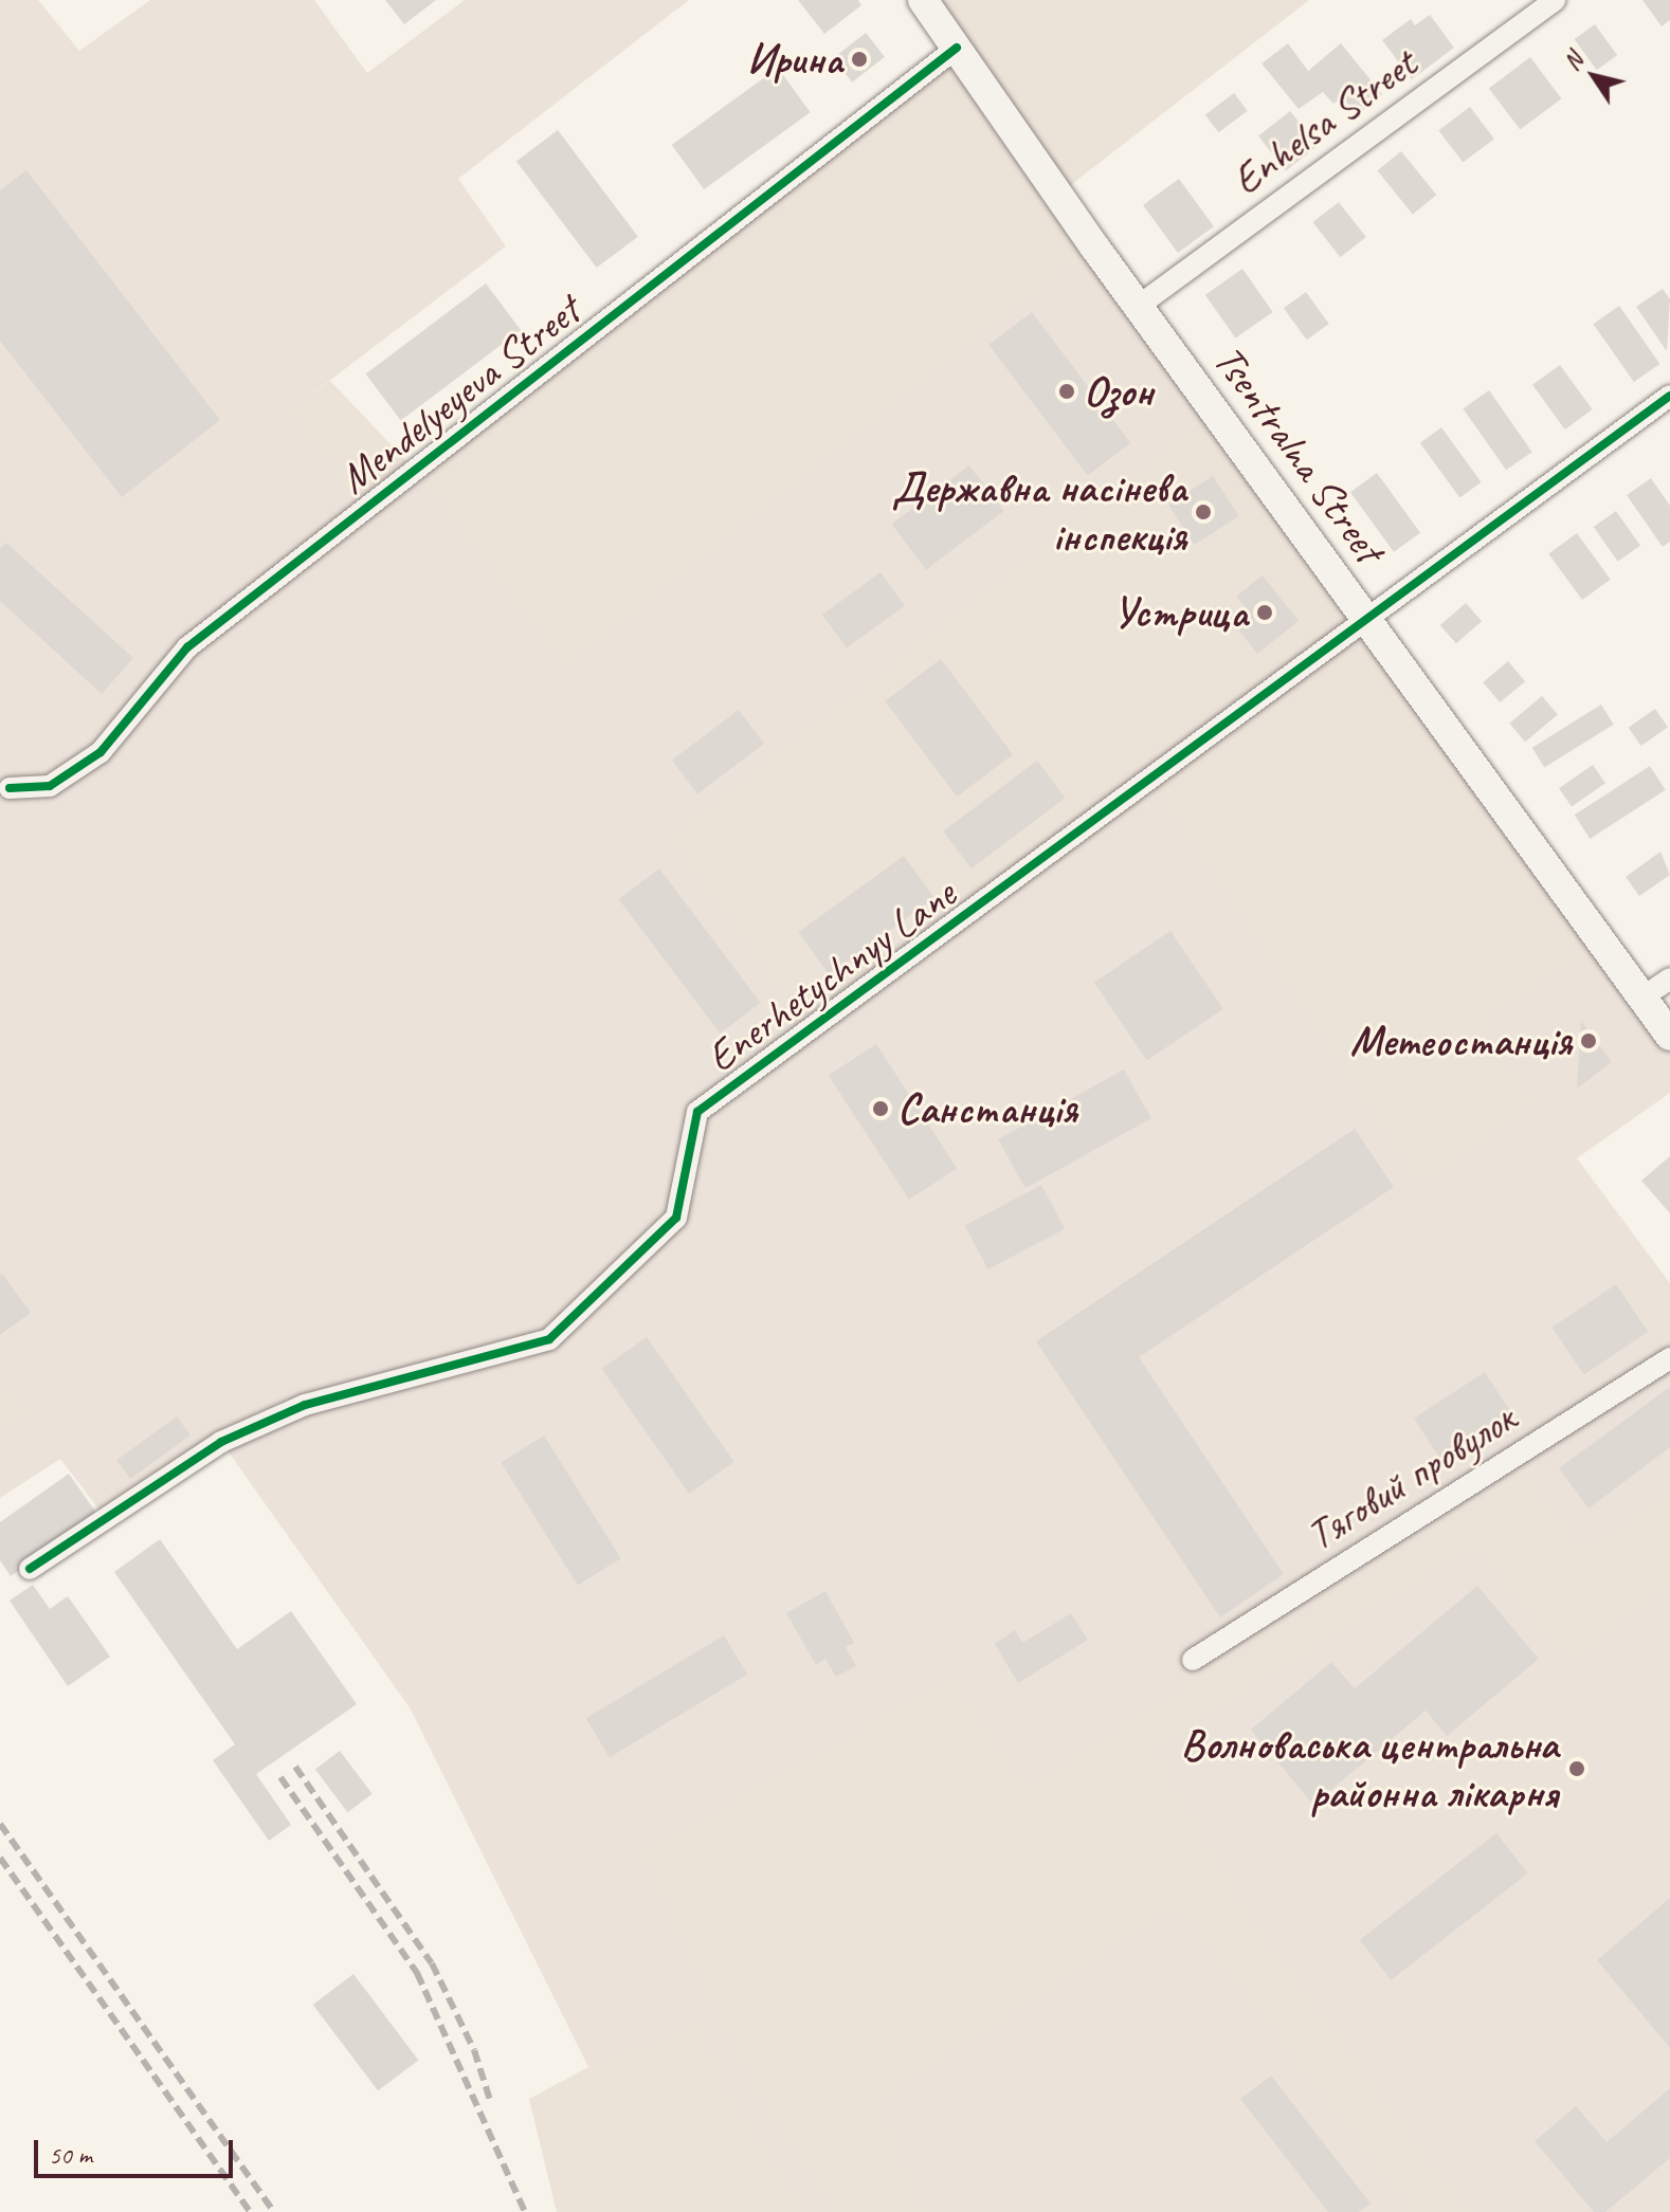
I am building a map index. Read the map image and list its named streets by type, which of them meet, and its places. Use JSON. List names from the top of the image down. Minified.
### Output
{"streets":{"main road":["Tsentralna Street"],"street":["Enhelsa Street","Mendelyeyeva Street","Enerhetychnyy Lane","Тяговий провулок"]},"crossings":[["Enhelsa Street","Tsentralna Street"],["Mendelyeyeva Street","Tsentralna Street"],["Tsentralna Street","Enerhetychnyy Lane"]],"places":["Ирина","Озон","Державна насiнева iнспекцiя","Устрица","Метеостанція","Санстанція","Волноваська центральна районна лікарня"],"scale_bar":"50 m","north":"top left"}
